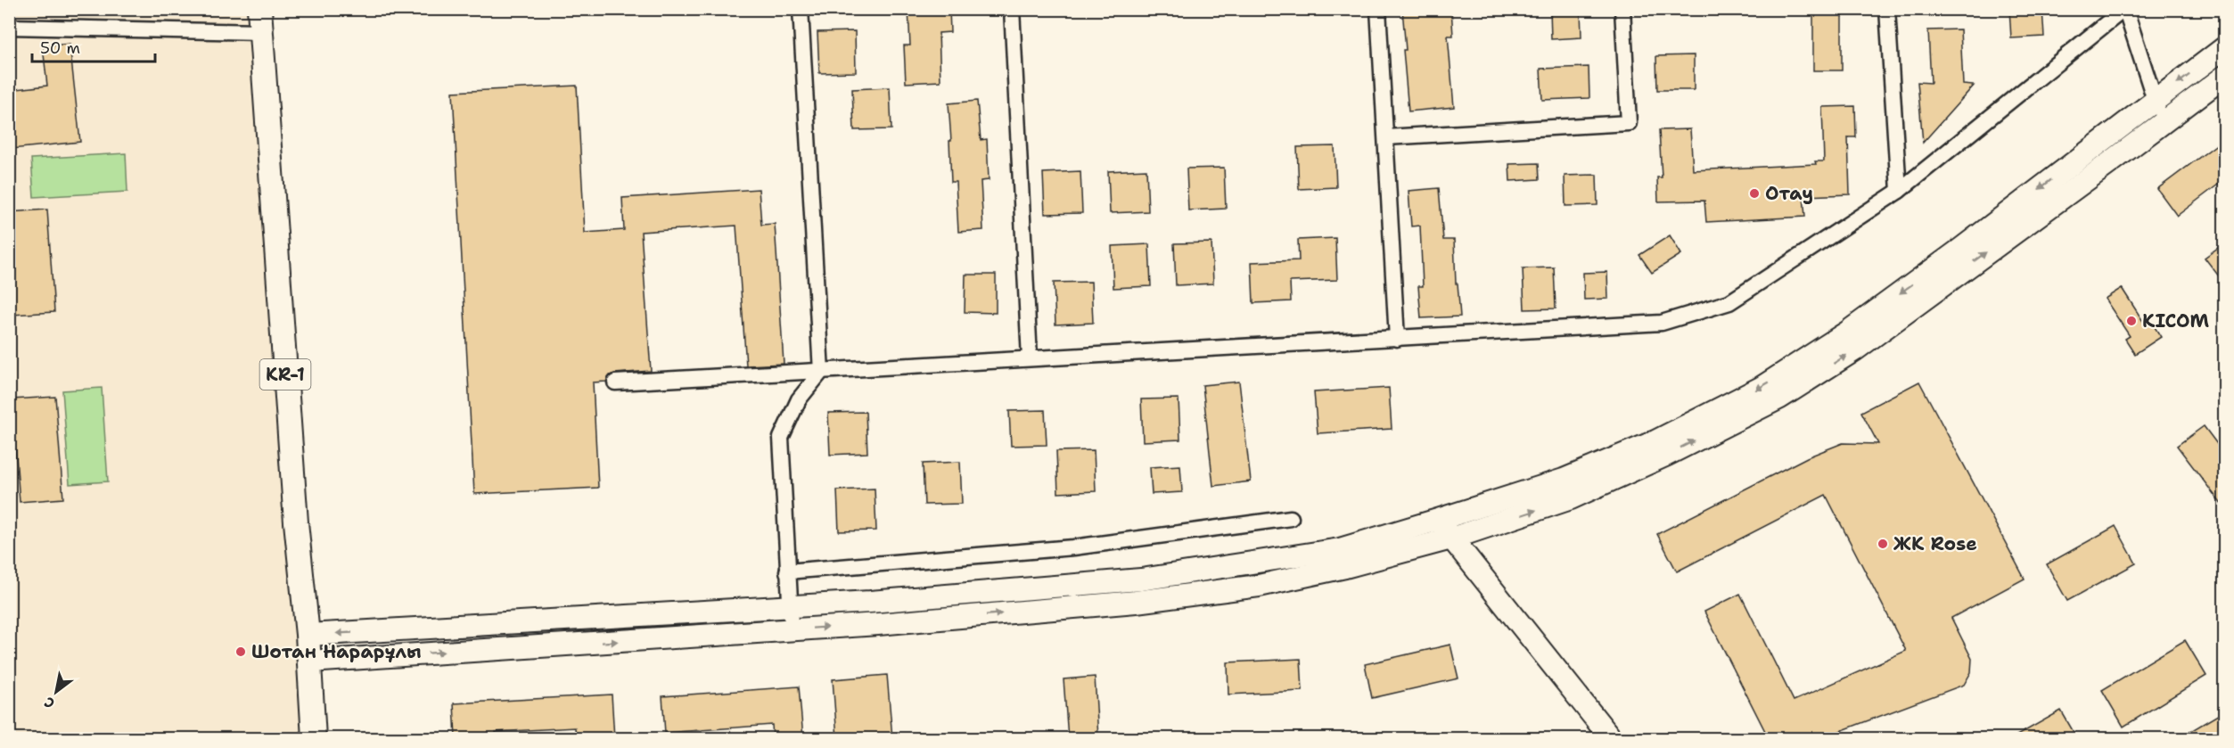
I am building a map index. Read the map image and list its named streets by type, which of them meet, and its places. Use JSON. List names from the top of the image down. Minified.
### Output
{"streets":{"main road":["KR-1"]},"places":["Отау","KICOM","ЖК Rose","Шотан Нарарұлы"],"scale_bar":"50 m","north":"bottom left"}
